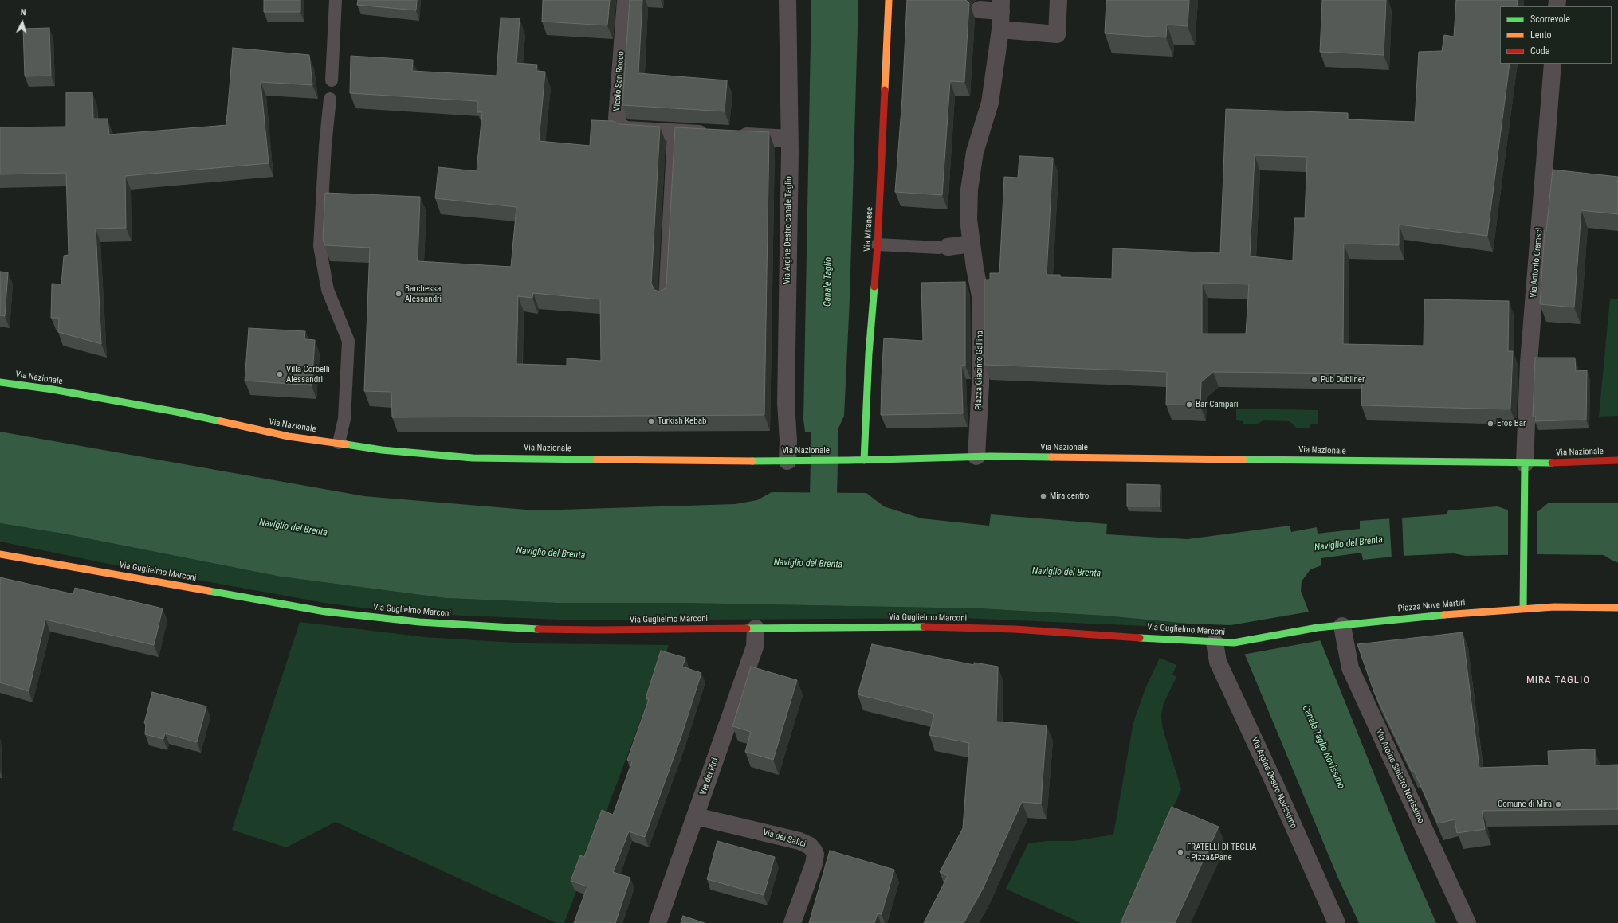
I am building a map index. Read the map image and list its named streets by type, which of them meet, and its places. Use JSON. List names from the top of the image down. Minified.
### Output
{"streets":{"main road":["Via Miranese","Via Nazionale","Via Guglielmo Marconi","Piazza Nove Martiri"],"street":["Vicolo San Rocco","Via Argine Destro canale Taglio","Via Antonio Gramsci","Piazza Giacinto Gallina","Via dei Pini","Via Argine Sinistro Novissimo","Via Argine Destro Novissimo","Via dei Salici"]},"crossings":[["Vicolo San Rocco","Via Argine Destro canale Taglio"],["Via Miranese","Via Nazionale"],["Via Argine Destro canale Taglio","Via Nazionale"],["Via Antonio Gramsci","Via Nazionale"],["Piazza Giacinto Gallina","Via Nazionale"],["Via Guglielmo Marconi","Piazza Nove Martiri"],["Via Guglielmo Marconi","Via dei Pini"],["Via Guglielmo Marconi","Via Argine Sinistro Novissimo"],["Via Guglielmo Marconi","Via Argine Destro Novissimo"],["Piazza Nove Martiri","Via Argine Sinistro Novissimo"],["Via dei Pini","Via dei Salici"]],"districts":["MIRA TAGLIO"],"water":["Canale Taglio","Naviglio del Brenta","Canale Taglio Novissimo"],"places":["Barchessa Alessandri","Villa Corbelli Alessandri","Pub Dubliner","Bar Campari","Turkish Kebab","Eros Bar","Mira centro","Comune di Mira","FRATELLI DI TEGLIA - Pizza&Pane"],"legend":["Scorrevole","Lento","Coda"],"north":"top"}
